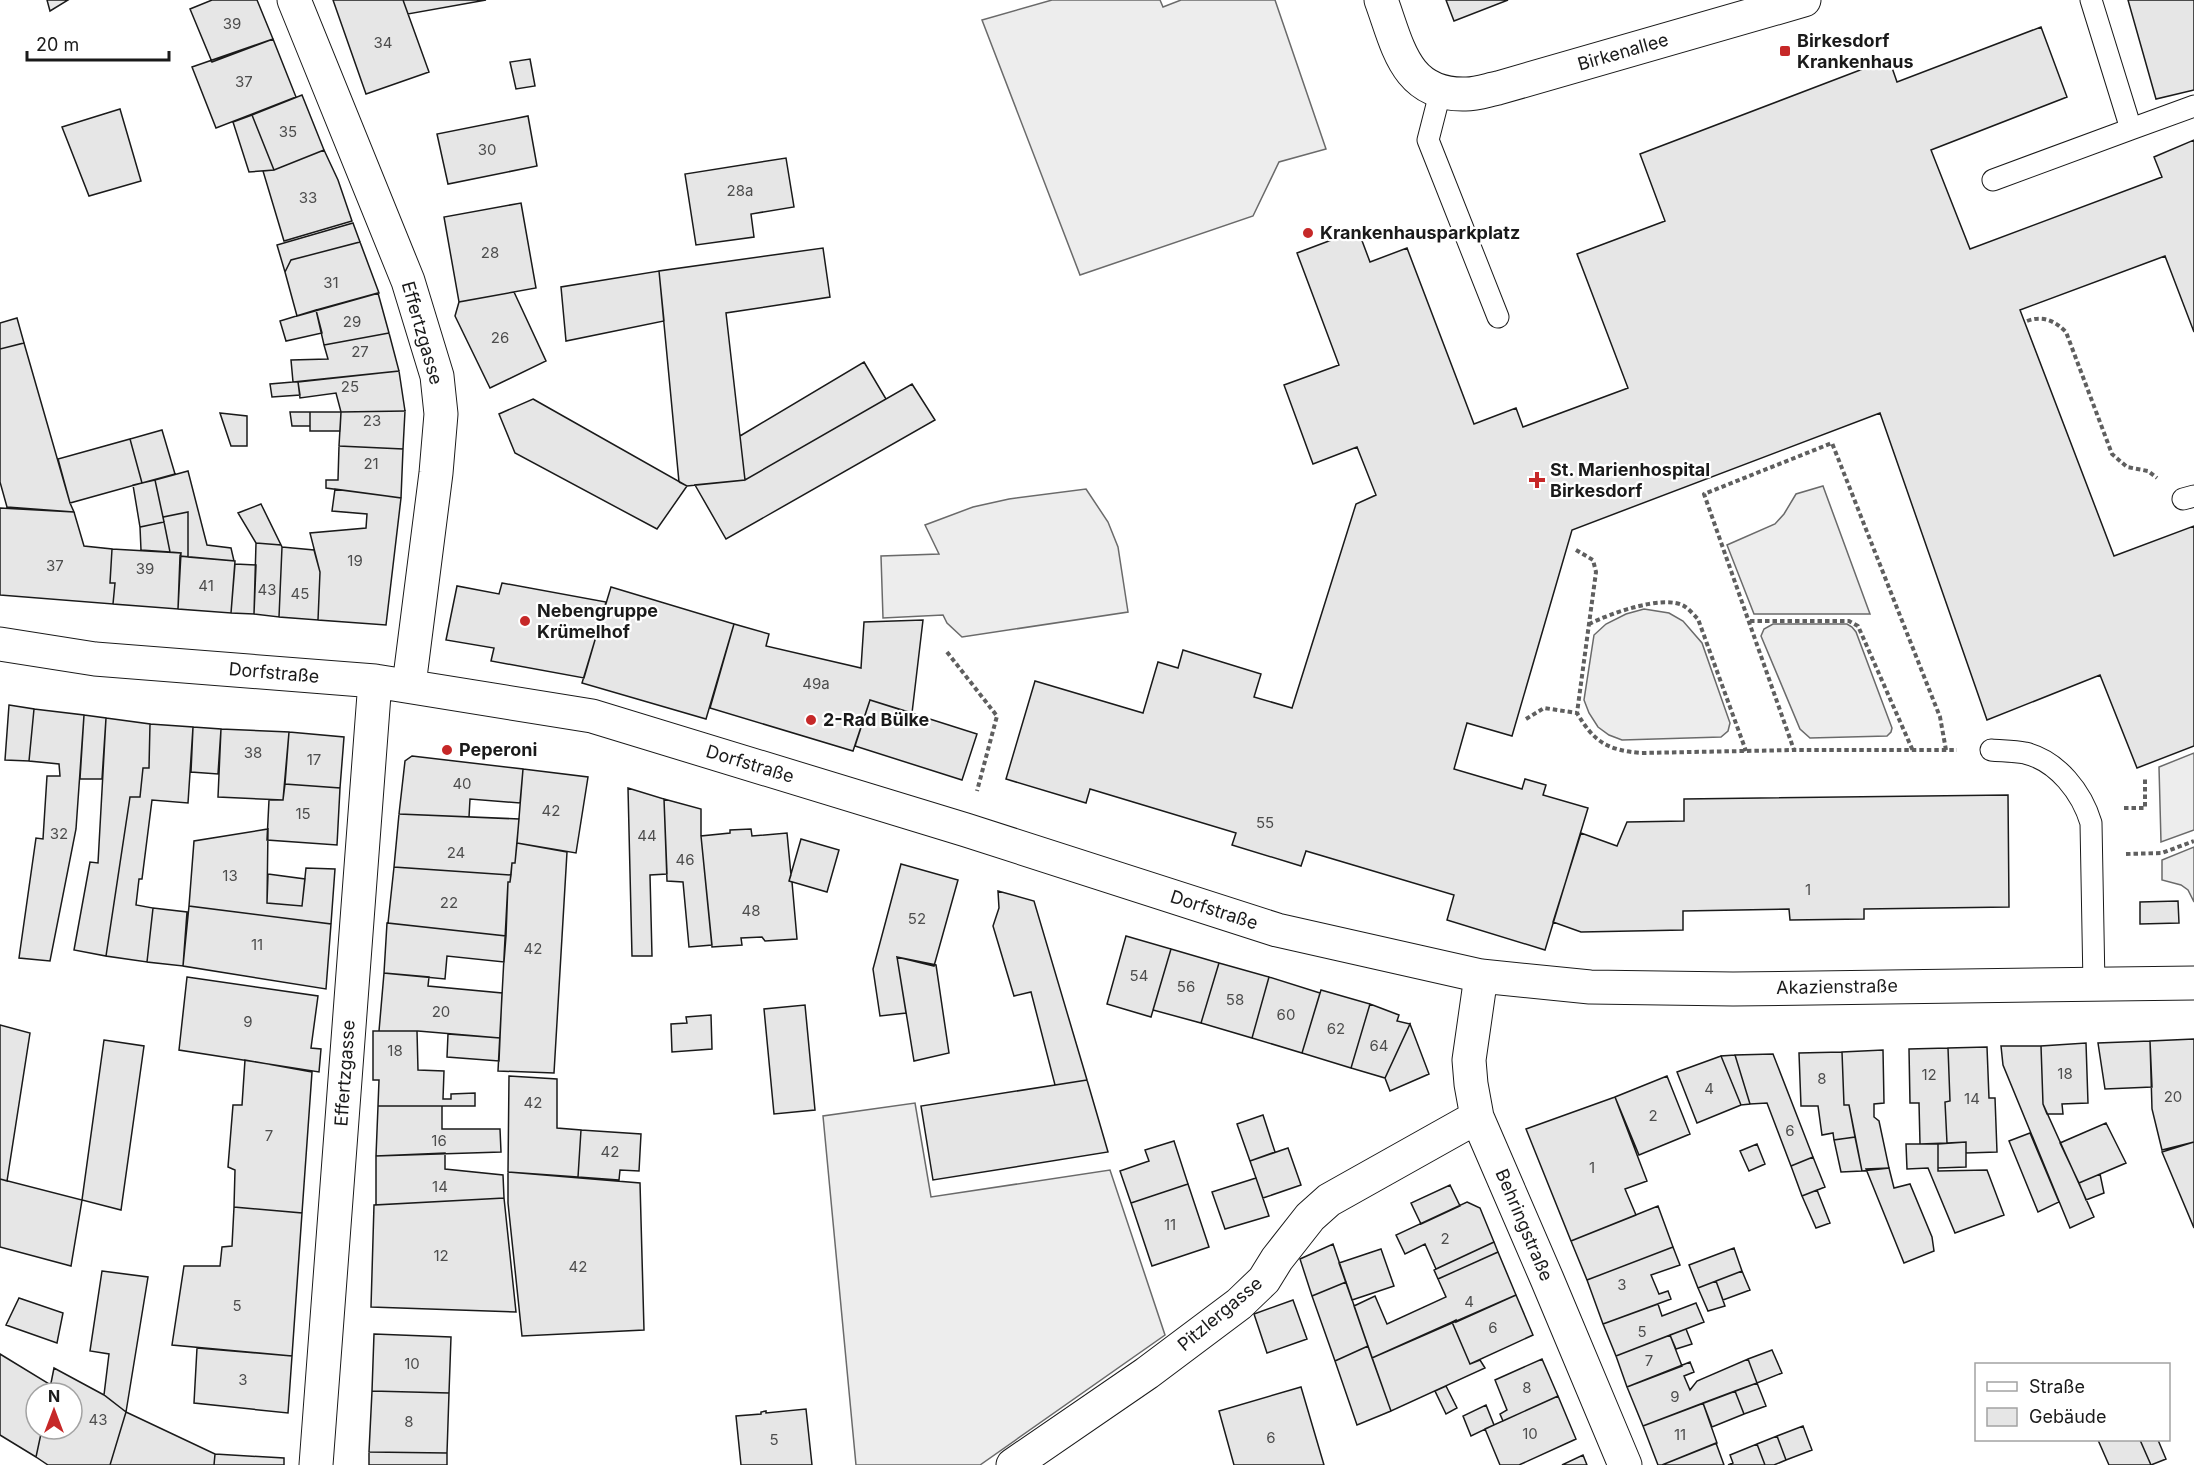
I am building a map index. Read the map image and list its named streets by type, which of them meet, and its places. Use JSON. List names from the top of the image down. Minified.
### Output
{"streets":{"street":["Birkenallee","Effertzgasse","Dorfstraße","Akazienstraße","Behringstraße","Pitzlergasse"]},"crossings":[["Effertzgasse","Dorfstraße"],["Dorfstraße","Akazienstraße"],["Dorfstraße","Behringstraße"],["Akazienstraße","Behringstraße"],["Behringstraße","Pitzlergasse"]],"places":{"transit":["Birkesdorf Krankenhaus"],"other":["Krankenhausparkplatz","Nebengruppe Krümelhof","2-Rad Bülke","Peperoni"],"health":["St. Marienhospital Birkesdorf"]},"house_numbers":["39","34","37","35","30","28a","33","28","31","29","26","27","25","23","21","19","37","39","41","43","45","49a","38","17","40","42","15","55","32","44","24","46","13","1","22","48","52","11","42","54","56","58","20","60","9","62","64","18","18","12","8","4","20","14","42","2","6","7","16","42","1","14","11","2","12","42","3","4","5","6","5","7","10","3","8","9","43","8","10","11","6","5"],"legend":["Straße","Gebäude"],"scale_bar":"20 m","north":"top"}
